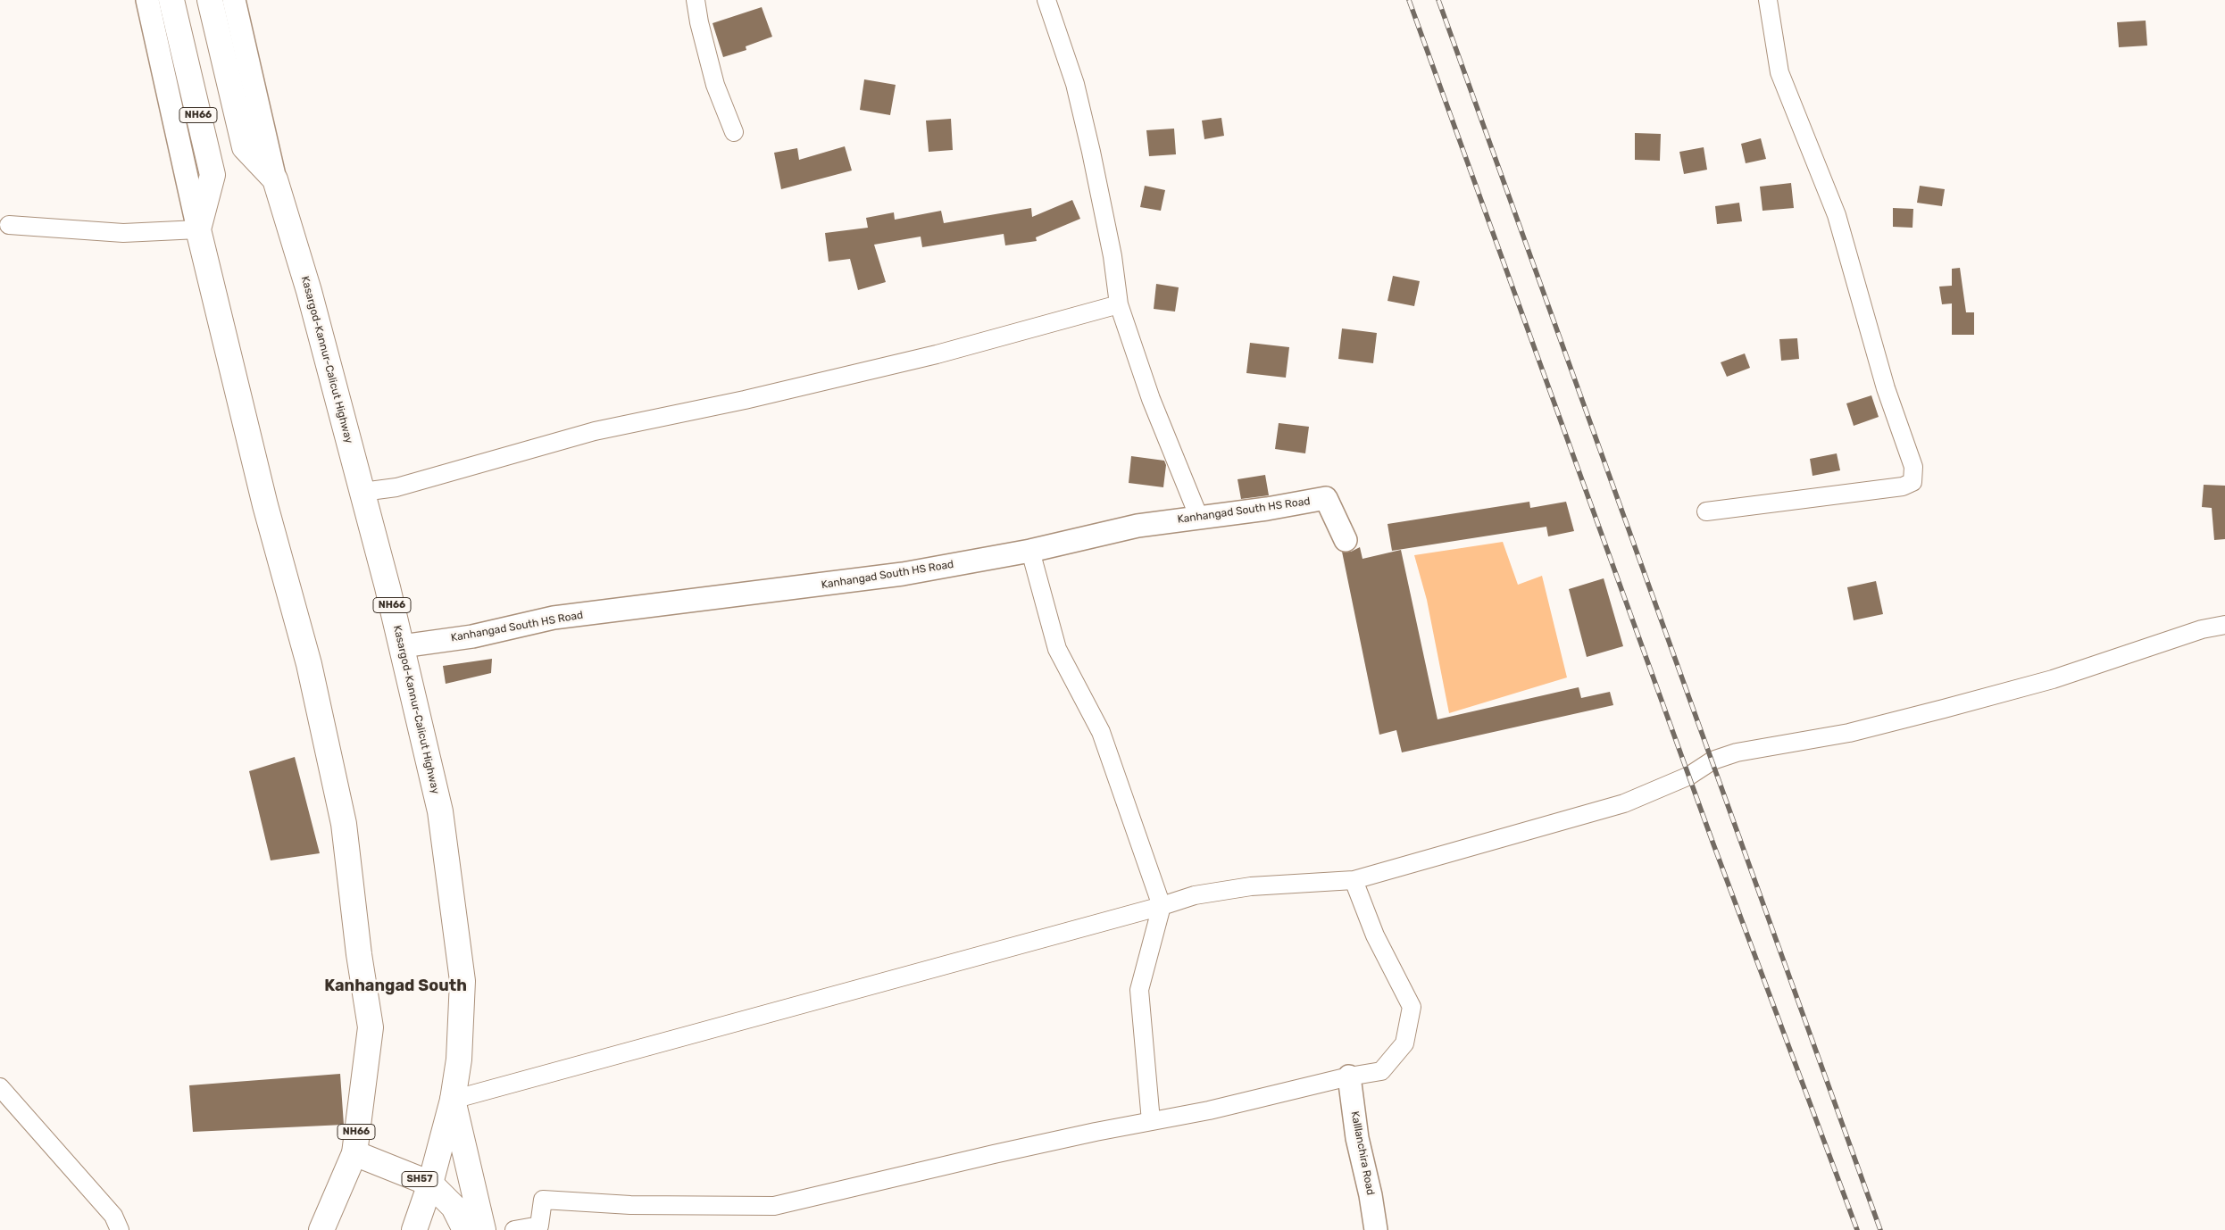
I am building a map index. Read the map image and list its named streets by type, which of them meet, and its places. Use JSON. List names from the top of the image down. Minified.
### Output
{"streets":{"main road":["NH66","Kasargod-Kannur-Calicut Highway","SH57"],"street":["Kanhangad South HS Road","Kalllanchira Road"]},"crossings":[["NH66","SH57"],["Kasargod-Kannur-Calicut Highway","Kanhangad South HS Road"],["Kasargod-Kannur-Calicut Highway","SH57"]],"districts":["Kanhangad South"]}
